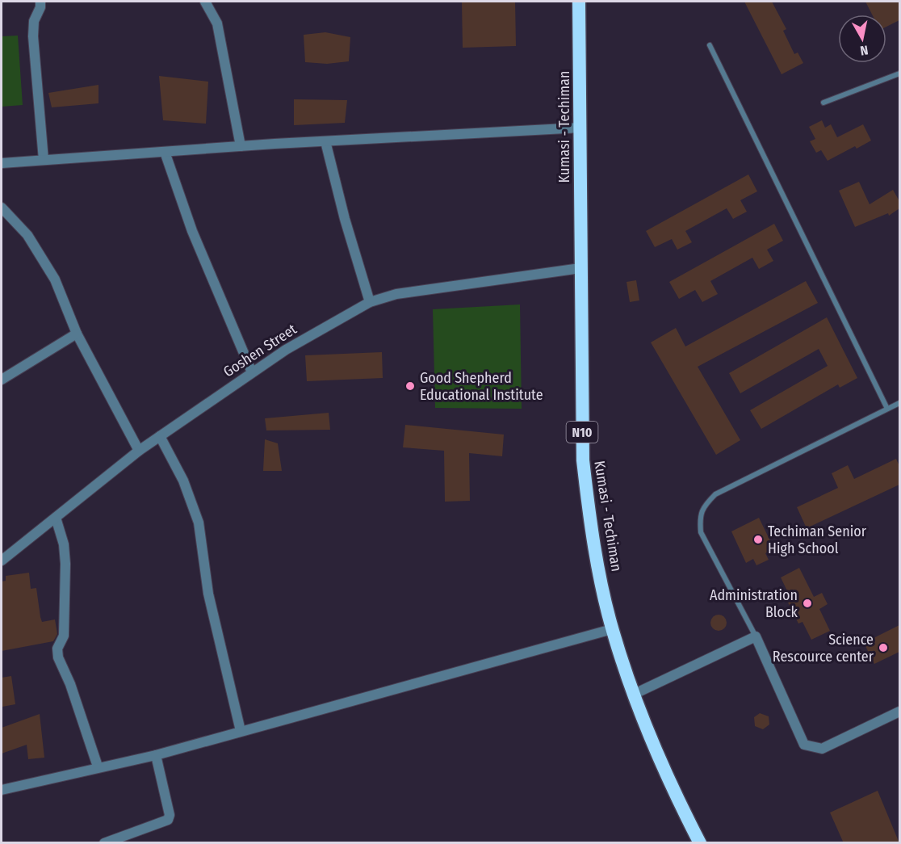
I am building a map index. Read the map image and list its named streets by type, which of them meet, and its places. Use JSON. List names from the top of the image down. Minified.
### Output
{"streets":{"highway":["Kumasi - Techiman","N10"],"street":["Goshen Street"]},"crossings":[["Kumasi - Techiman","Goshen Street"]],"places":["Good Shepherd Educational Institute","Techiman Senior High School","Administration Block","Science Rescource center"],"north":"bottom"}
